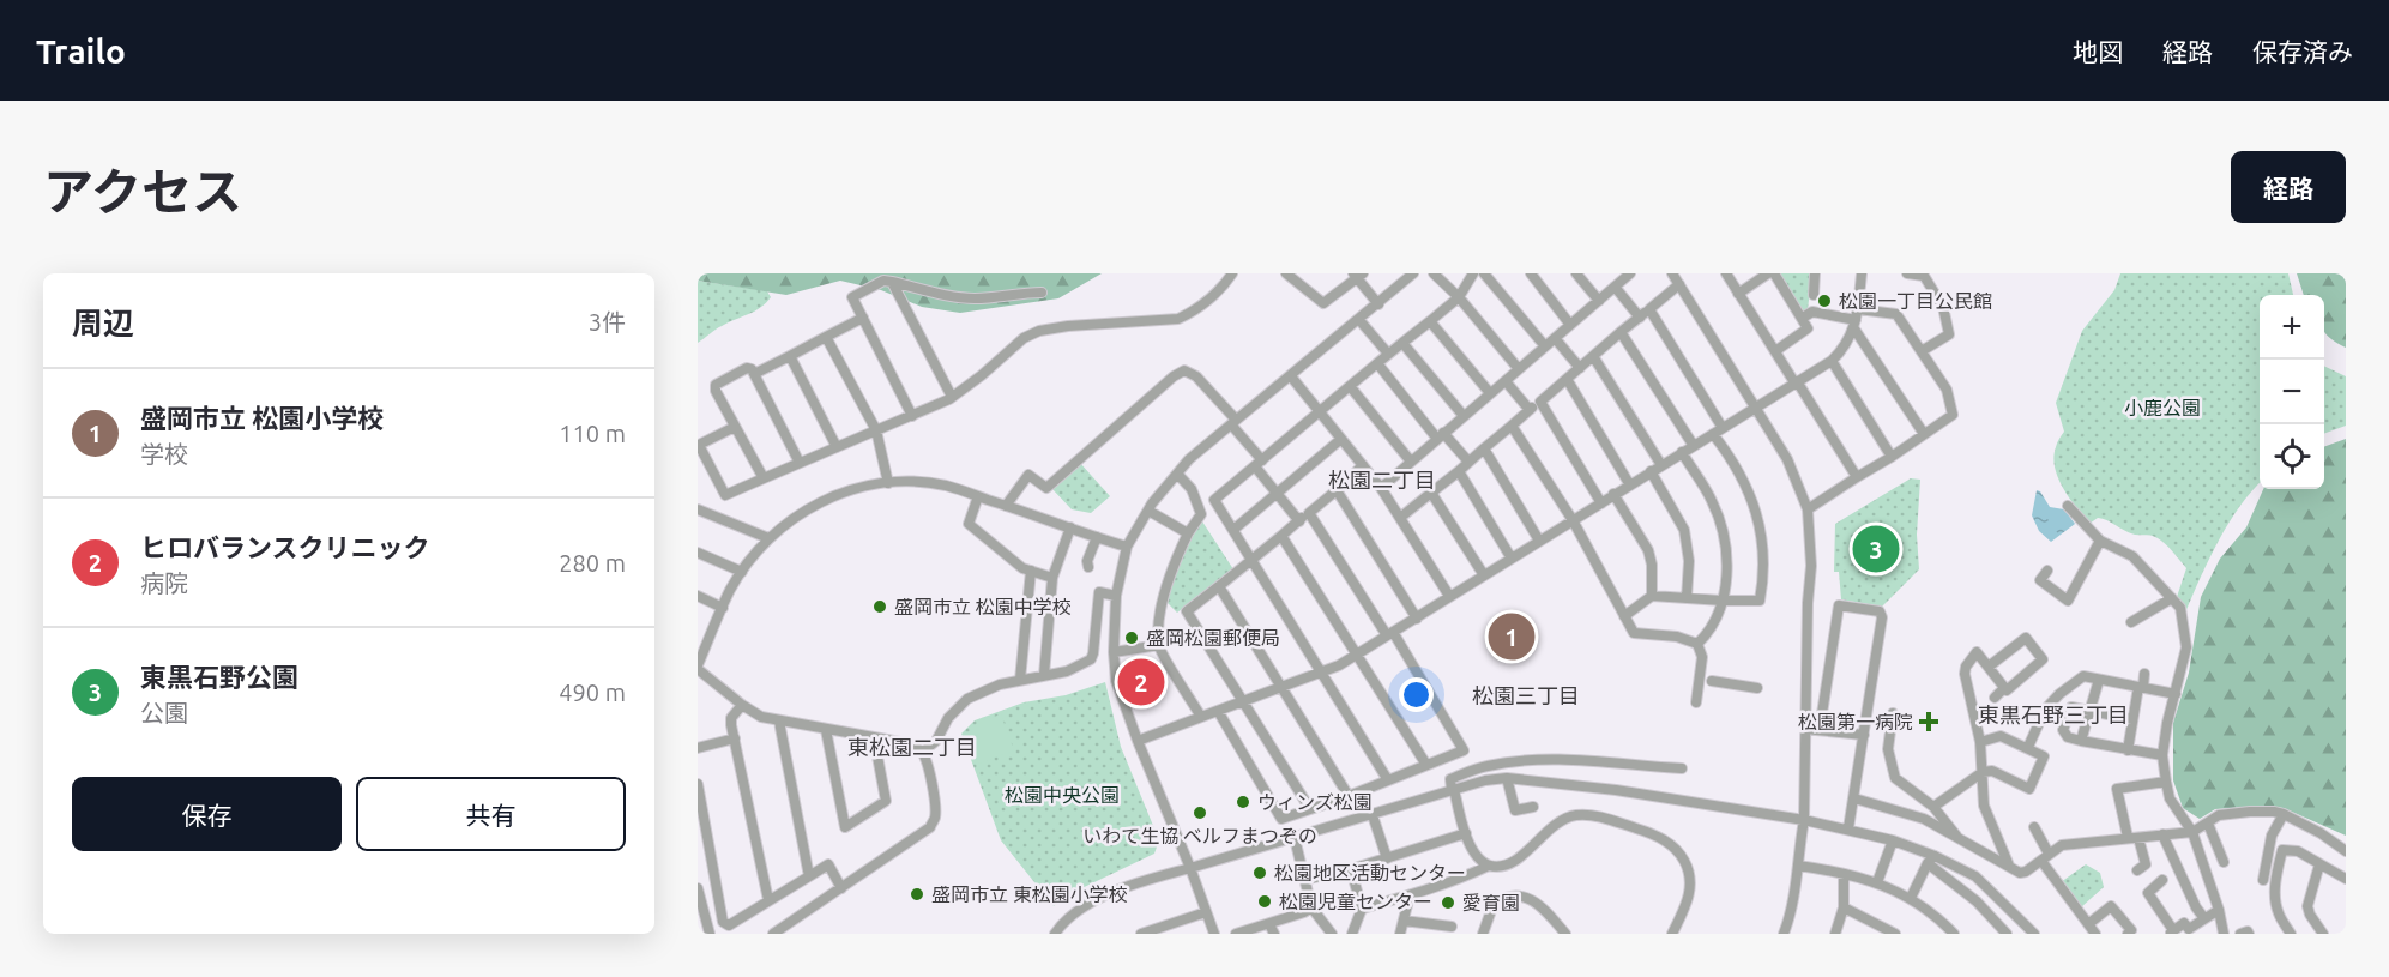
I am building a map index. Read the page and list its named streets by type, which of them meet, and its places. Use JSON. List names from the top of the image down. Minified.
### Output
{"districts":["松園二丁目","松園三丁目","東黒石野三丁目","東松園二丁目"],"parks":["小鹿公園","松園中央公園"],"places":{"other":["松園一丁目公民館","盛岡市立 松園中学校","盛岡松園郵便局","ウィンズ松園","いわて生協 ベルフまつぞの","松園地区活動センター","盛岡市立 東松園小学校","松園児童センター","愛育園"],"health":["松園第一病院"]},"page":{"header":"Trailo","nav":["地図","経路","保存済み"],"title":"アクセス","buttons":["経路",["保存","共有"]],"heading":["周辺","3件"],"map_buttons":["+","−"],"list":[{"mark":"1","name":"盛岡市立 松園小学校","note":"学校","value":"110 m"},{"mark":"2","name":"ヒロバランスクリニック","note":"病院","value":"280 m"},{"mark":"3","name":"東黒石野公園","note":"公園","value":"490 m"}],"pins":["3","1","2"]}}
